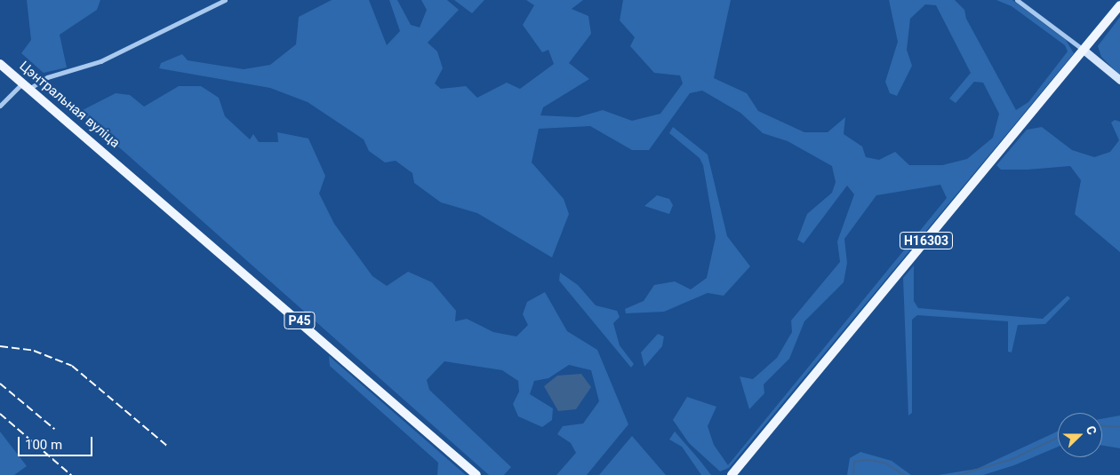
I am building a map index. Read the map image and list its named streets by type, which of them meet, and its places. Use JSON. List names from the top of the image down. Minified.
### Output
{"streets":{"main road":["Цэнтральная вуліца","Н16303","Р45"]},"scale_bar":"100 m","north":"right"}
